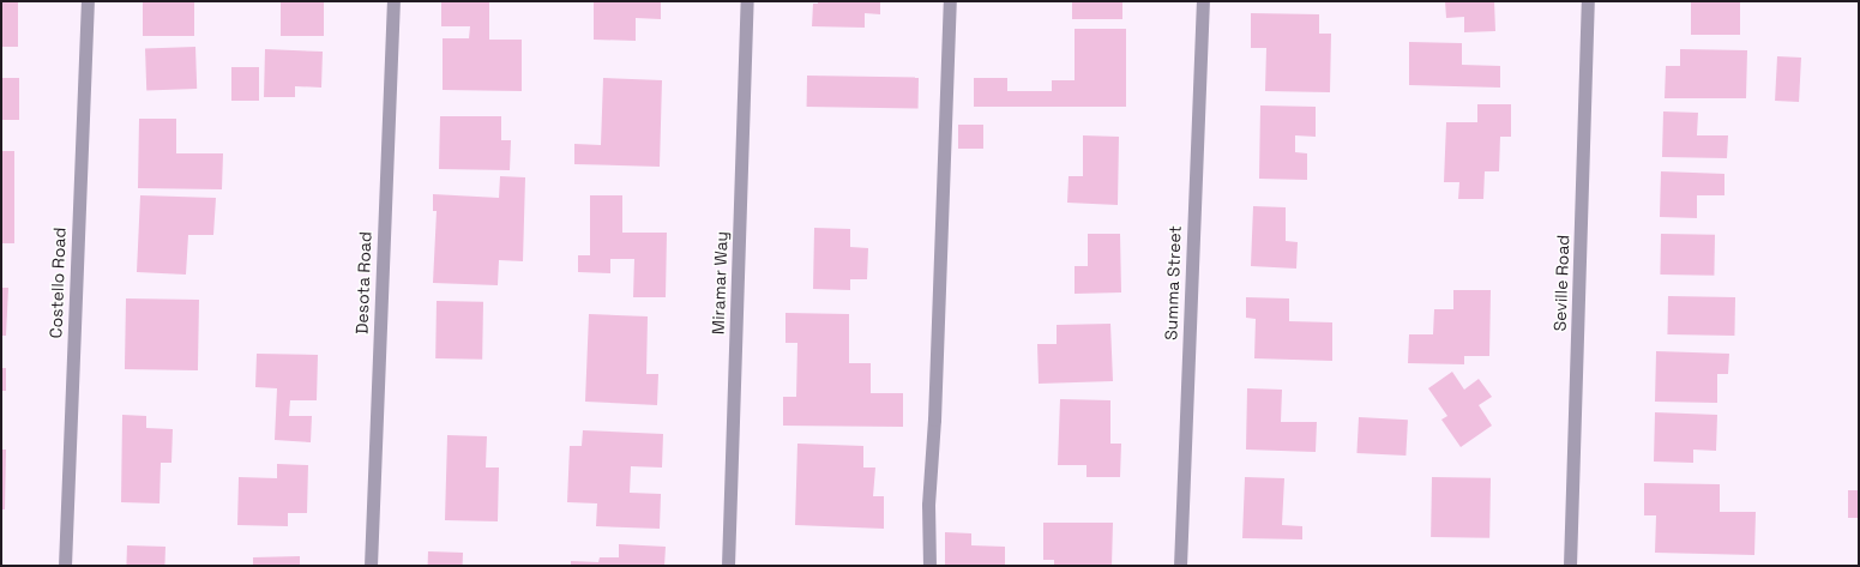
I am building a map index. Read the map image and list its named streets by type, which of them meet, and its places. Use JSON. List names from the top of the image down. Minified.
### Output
{"streets":{"street":["Costello Road","Desota Road","Miramar Way","Summa Street","Seville Road"]}}
